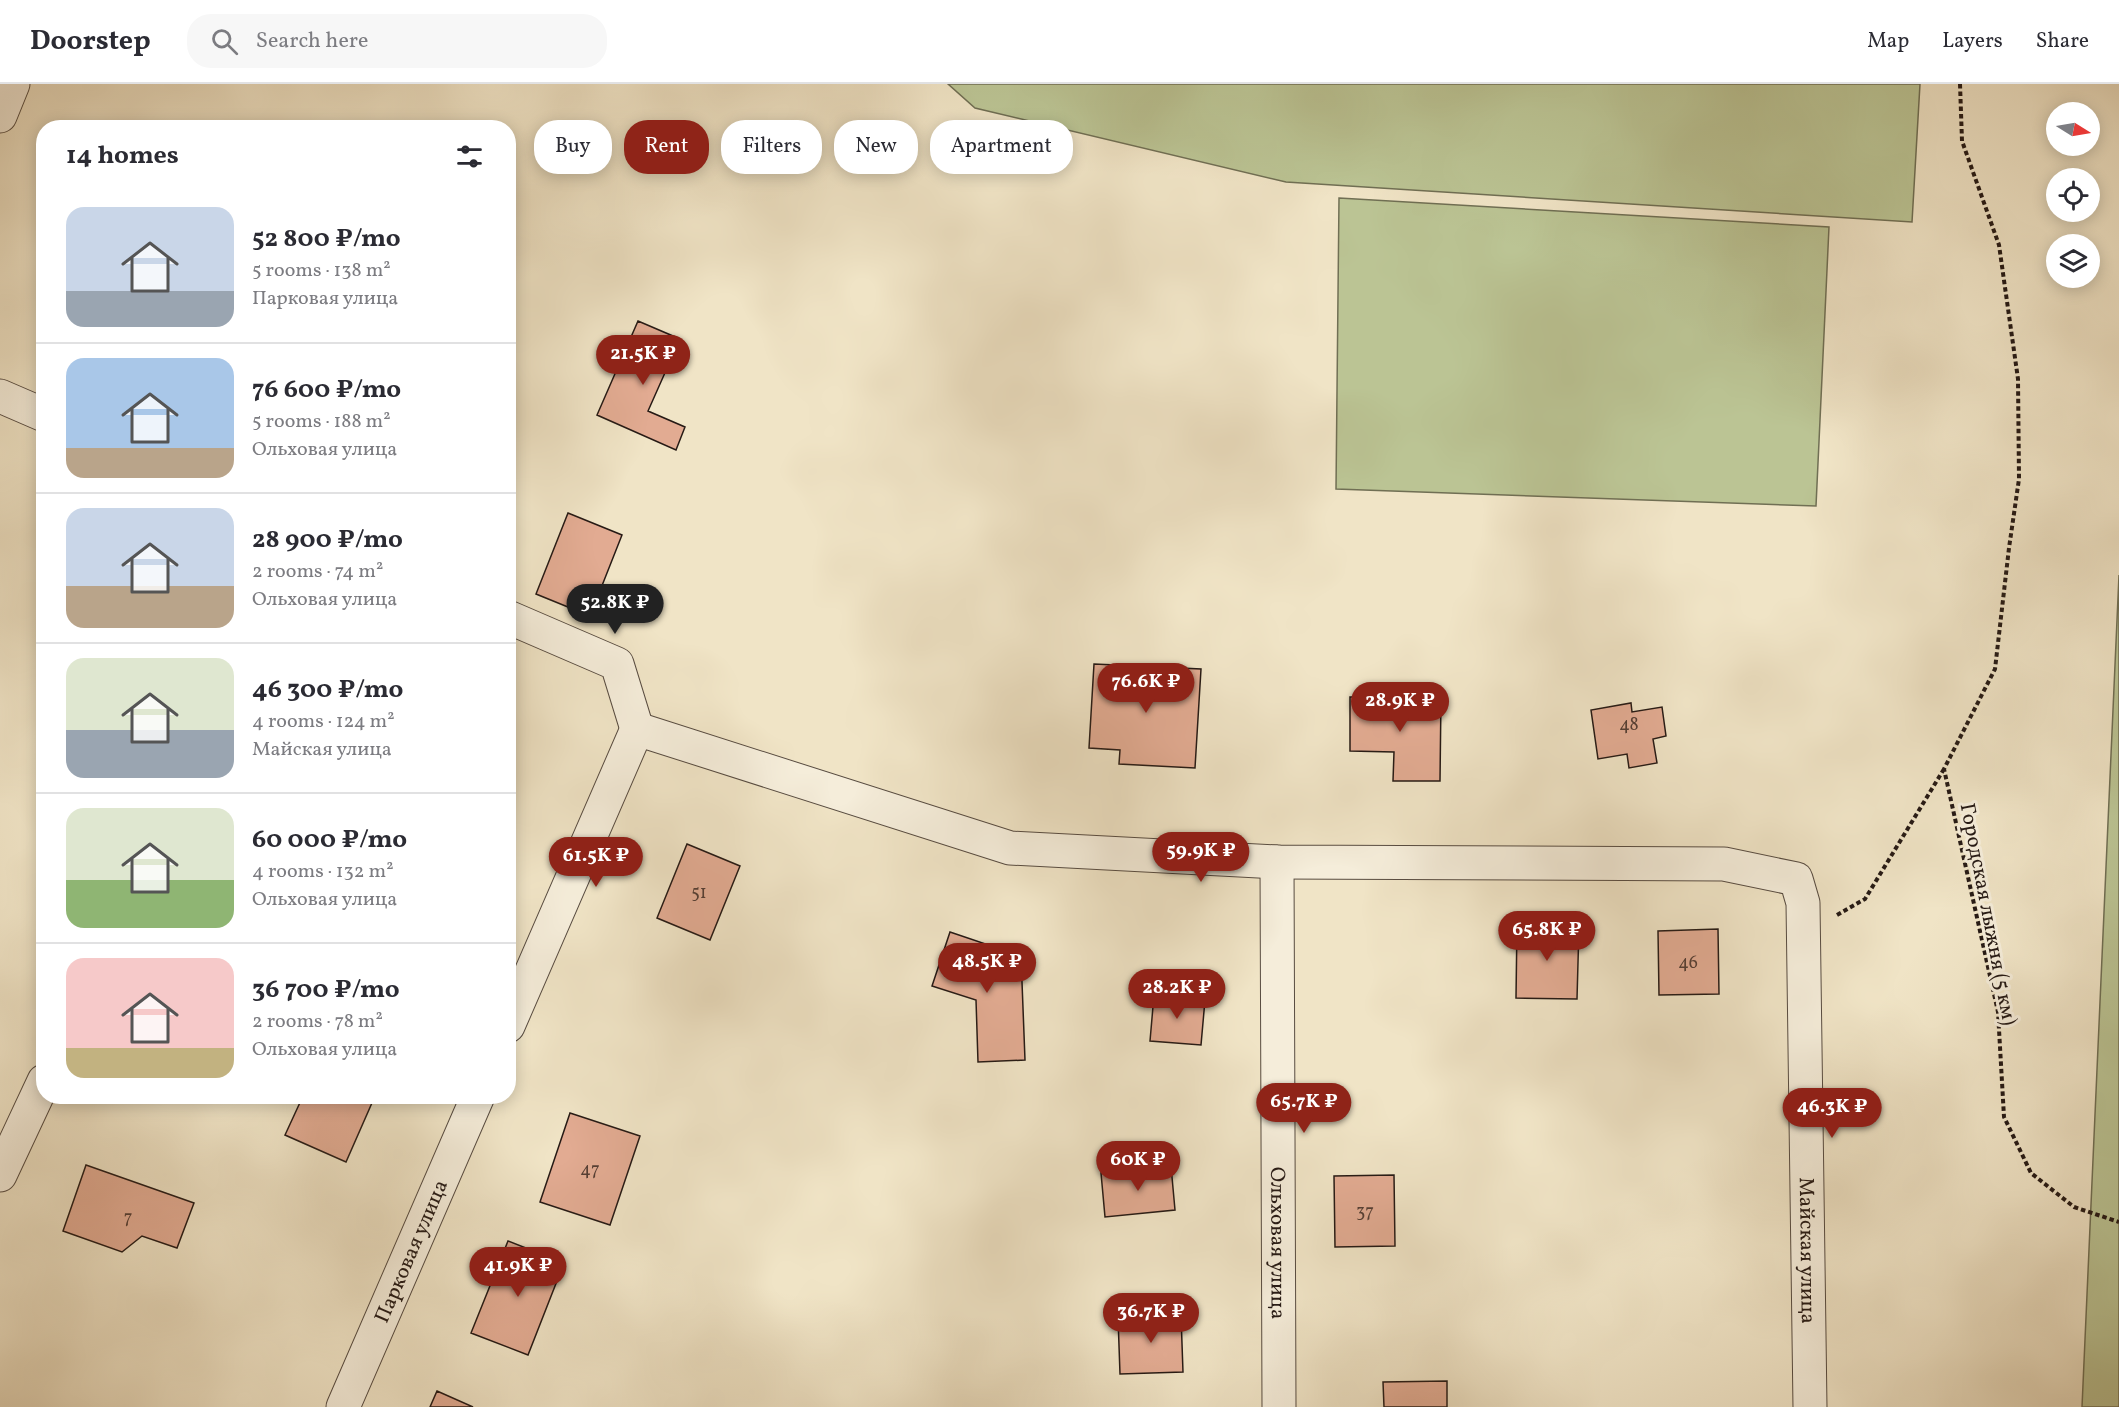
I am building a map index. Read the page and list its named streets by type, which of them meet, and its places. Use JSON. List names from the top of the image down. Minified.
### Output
{"streets":{"street":["Ольховая улица","Майская улица","Парковая улица"],"path":["Городская лыжня (5 км)"]},"crossings":[["Городская лыжня (5 км)","Майская улица"],["Ольховая улица","Майская улица"]],"house_numbers":["48","51","46","47","37","7"],"north":"right","page":{"header":"Doorstep","search":"Search here","nav":["Map","Layers","Share"],"chip":["Buy","Rent","Filters","New","Apartment"],"heading":"14 homes","list":[{"name":"52 800 ₽/mo","note":"5 rooms · 138 m² · Парковая улица"},{"name":"76 600 ₽/mo","note":"5 rooms · 188 m² · Ольховая улица"},{"name":"28 900 ₽/mo","note":"2 rooms · 74 m² · Ольховая улица"},{"name":"46 300 ₽/mo","note":"4 rooms · 124 m² · Майская улица"},{"name":"60 000 ₽/mo","note":"4 rooms · 132 m² · Ольховая улица"},{"name":"36 700 ₽/mo","note":"2 rooms · 78 m² · Ольховая улица"}],"price":["21.5K ₽","52.8K ₽","76.6K ₽","28.9K ₽","59.9K ₽","61.5K ₽","65.8K ₽","48.5K ₽","28.2K ₽","65.7K ₽","46.3K ₽","60K ₽","41.9K ₽","36.7K ₽"]}}
